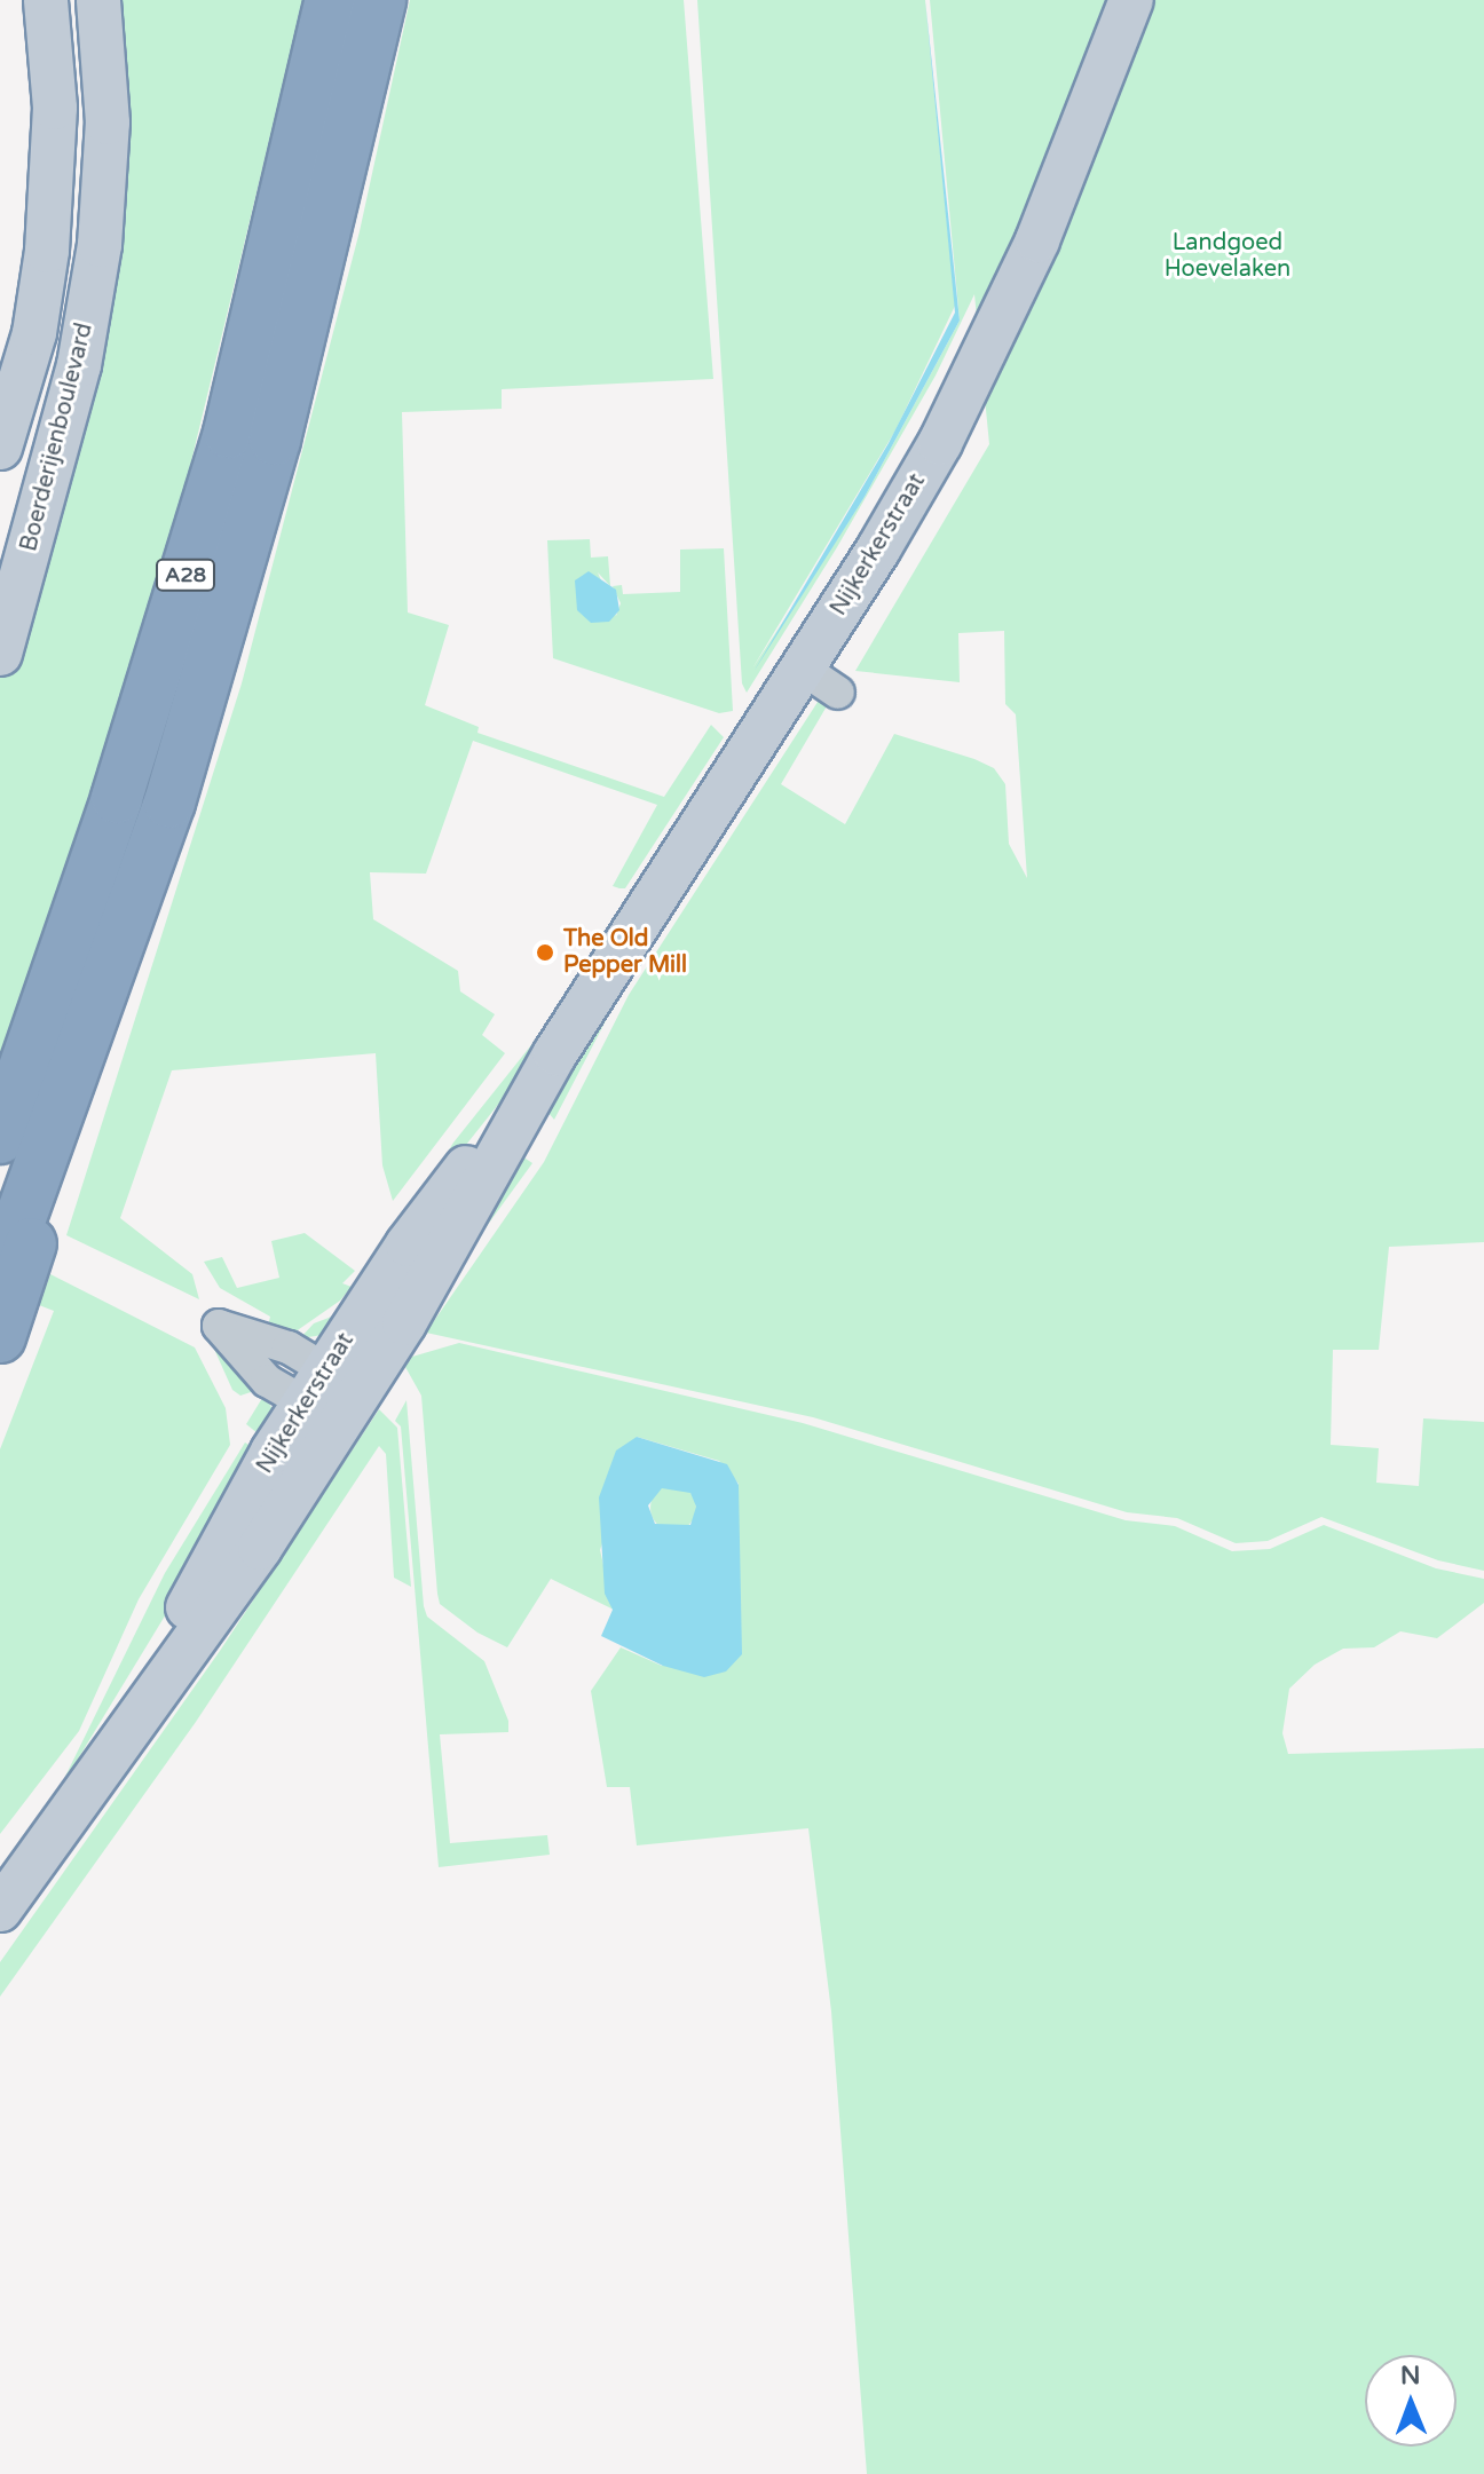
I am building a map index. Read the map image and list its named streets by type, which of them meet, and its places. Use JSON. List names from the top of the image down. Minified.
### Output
{"streets":{"highway":["A28"],"main road":["Boerderijenboulevard","Nijkerkerstraat"]},"parks":["Landgoed Hoevelaken"],"places":["The Old Pepper Mill"],"north":"top"}
